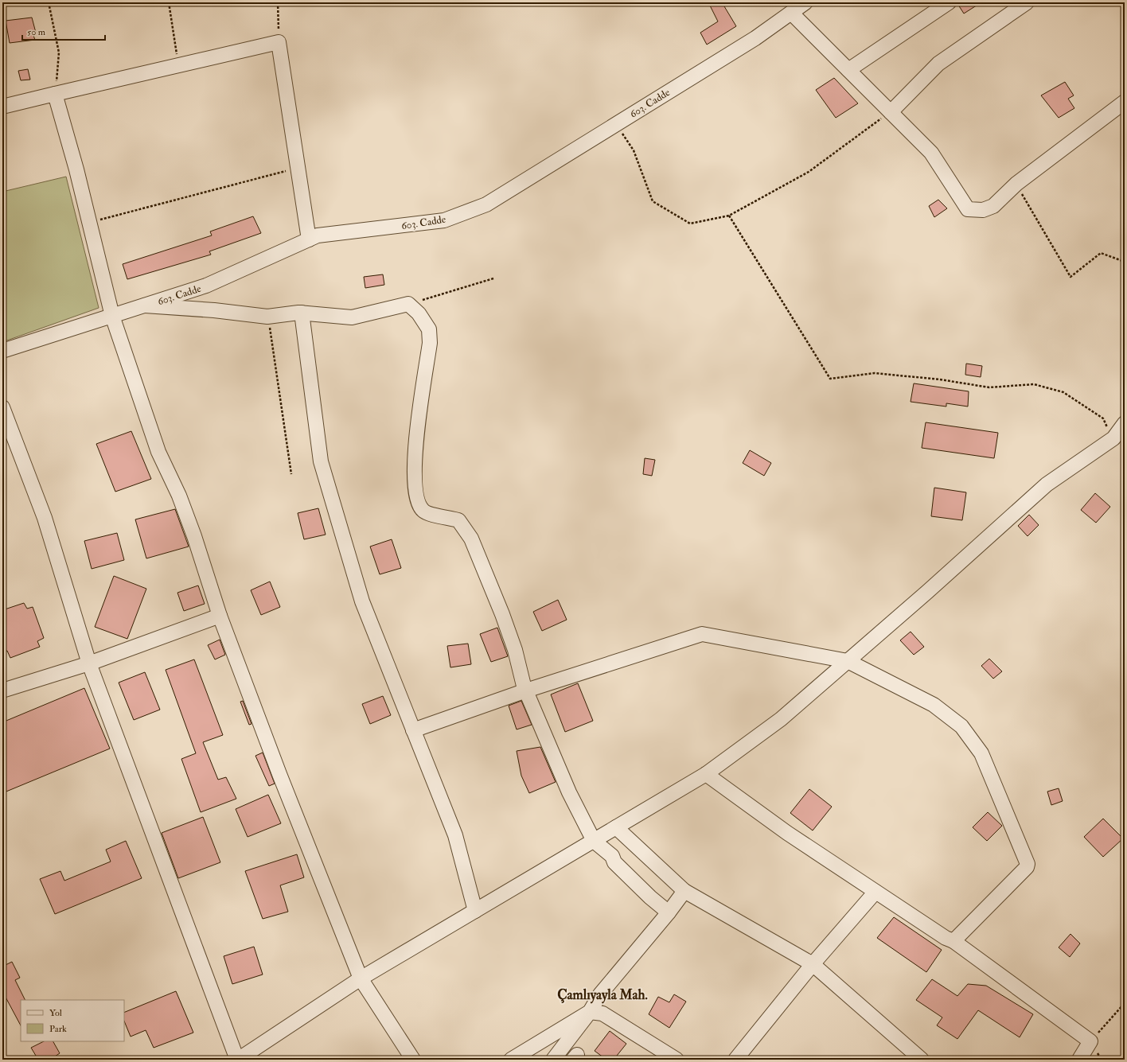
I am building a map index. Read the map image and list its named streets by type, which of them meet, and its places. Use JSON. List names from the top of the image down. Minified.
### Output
{"streets":{"street":["603. Cadde"]},"districts":["Çamlıyayla Mah."],"legend":["Yol","Park"],"scale_bar":"50 m"}
